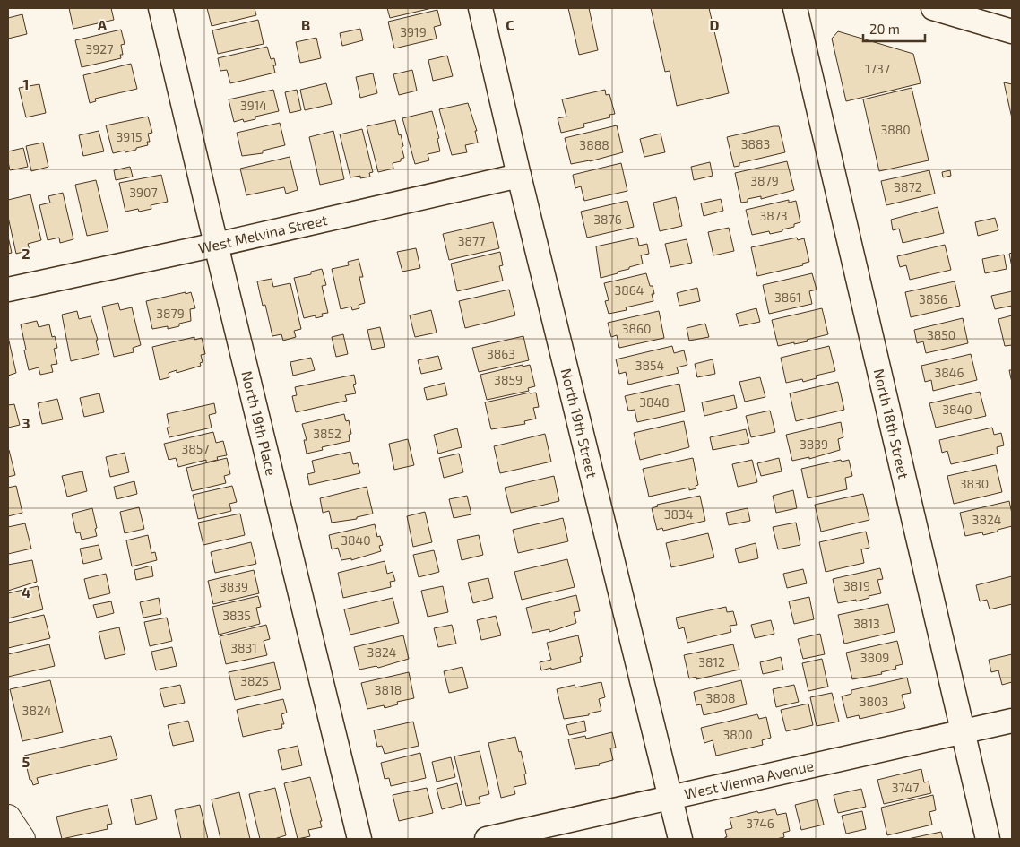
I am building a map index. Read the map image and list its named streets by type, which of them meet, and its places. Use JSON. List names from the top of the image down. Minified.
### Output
{"streets":{"street":["West Melvina Street","North 19th Place","North 19th Street","North 18th Street","West Vienna Avenue"]},"crossings":[["West Melvina Street","North 19th Place"],["West Melvina Street","North 19th Street"],["North 19th Street","West Vienna Avenue"],["North 18th Street","West Vienna Avenue"]],"house_numbers":["3919","3927","1737","3914","3880","3915","3883","3888","3879","3872","3907","3873","3876","3877","3864","3861","3856","3879","3860","3850","3863","3854","3846","3859","3848","3840","3852","3839","3857","3830","3834","3824","3840","3819","3839","3835","3813","3831","3824","3809","3812","3825","3818","3808","3803","3824","3800","3747","3746"],"scale_bar":"20 m","grid":{"columns":["A","B","C","D"],"rows":["1","2","3","4","5"]}}
